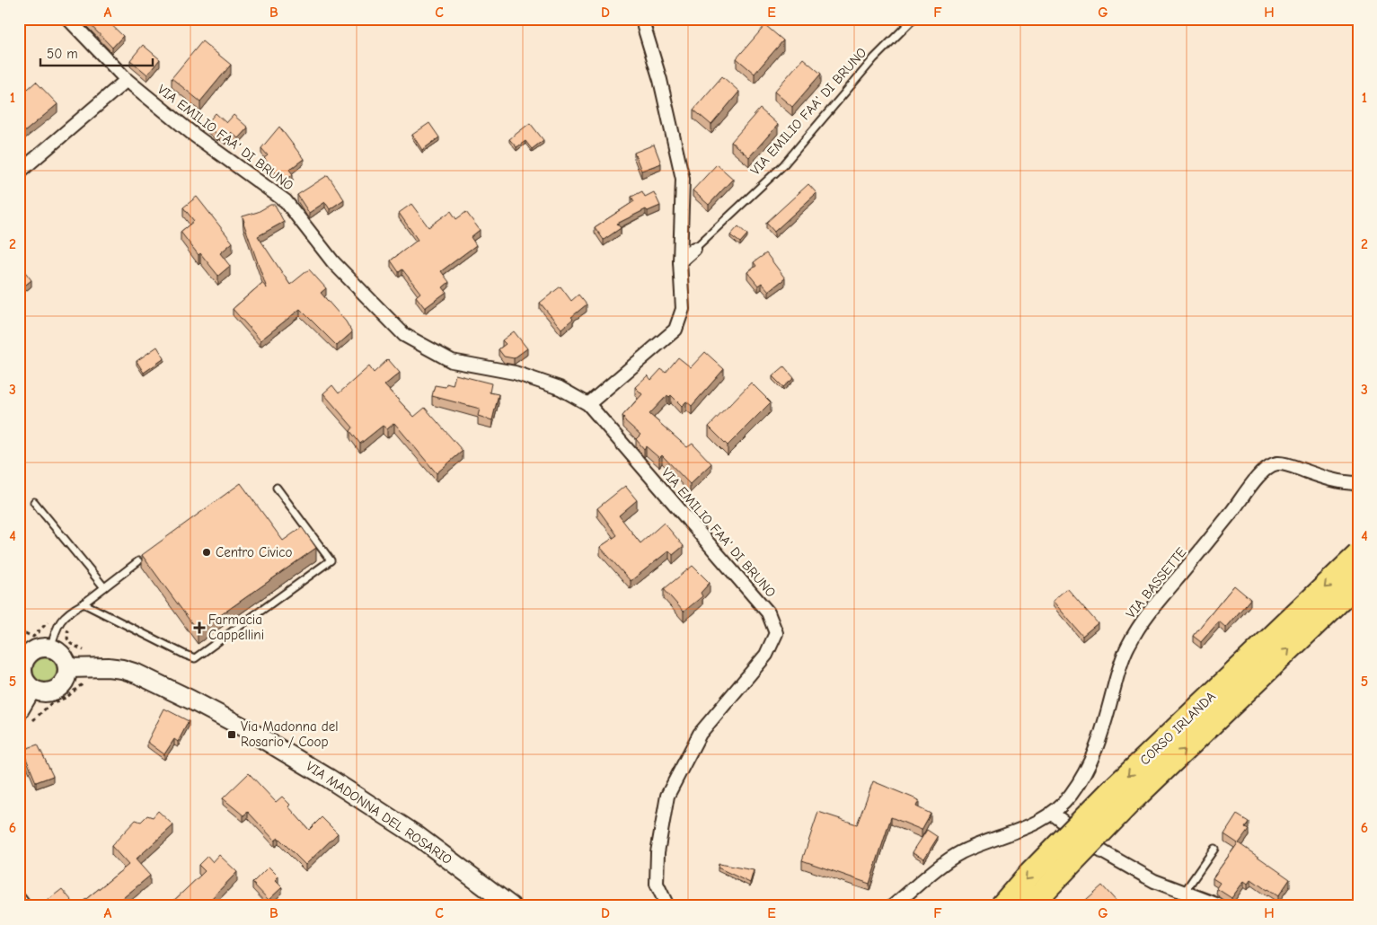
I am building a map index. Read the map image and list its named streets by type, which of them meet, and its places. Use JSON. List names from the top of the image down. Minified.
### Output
{"streets":{"highway":["CORSO IRLANDA"],"street":["VIA EMILIO FAA' DI BRUNO","VIA BASSETTE","VIA MADONNA DEL ROSARIO"]},"places":{"other":["Centro Civico"],"health":["Farmacia Cappellini"],"transit":["Via Madonna del Rosario / Coop"]},"scale_bar":"50 m","grid":{"columns":["A","B","C","D","E","F","G","H"],"rows":["1","2","3","4","5","6"]}}
